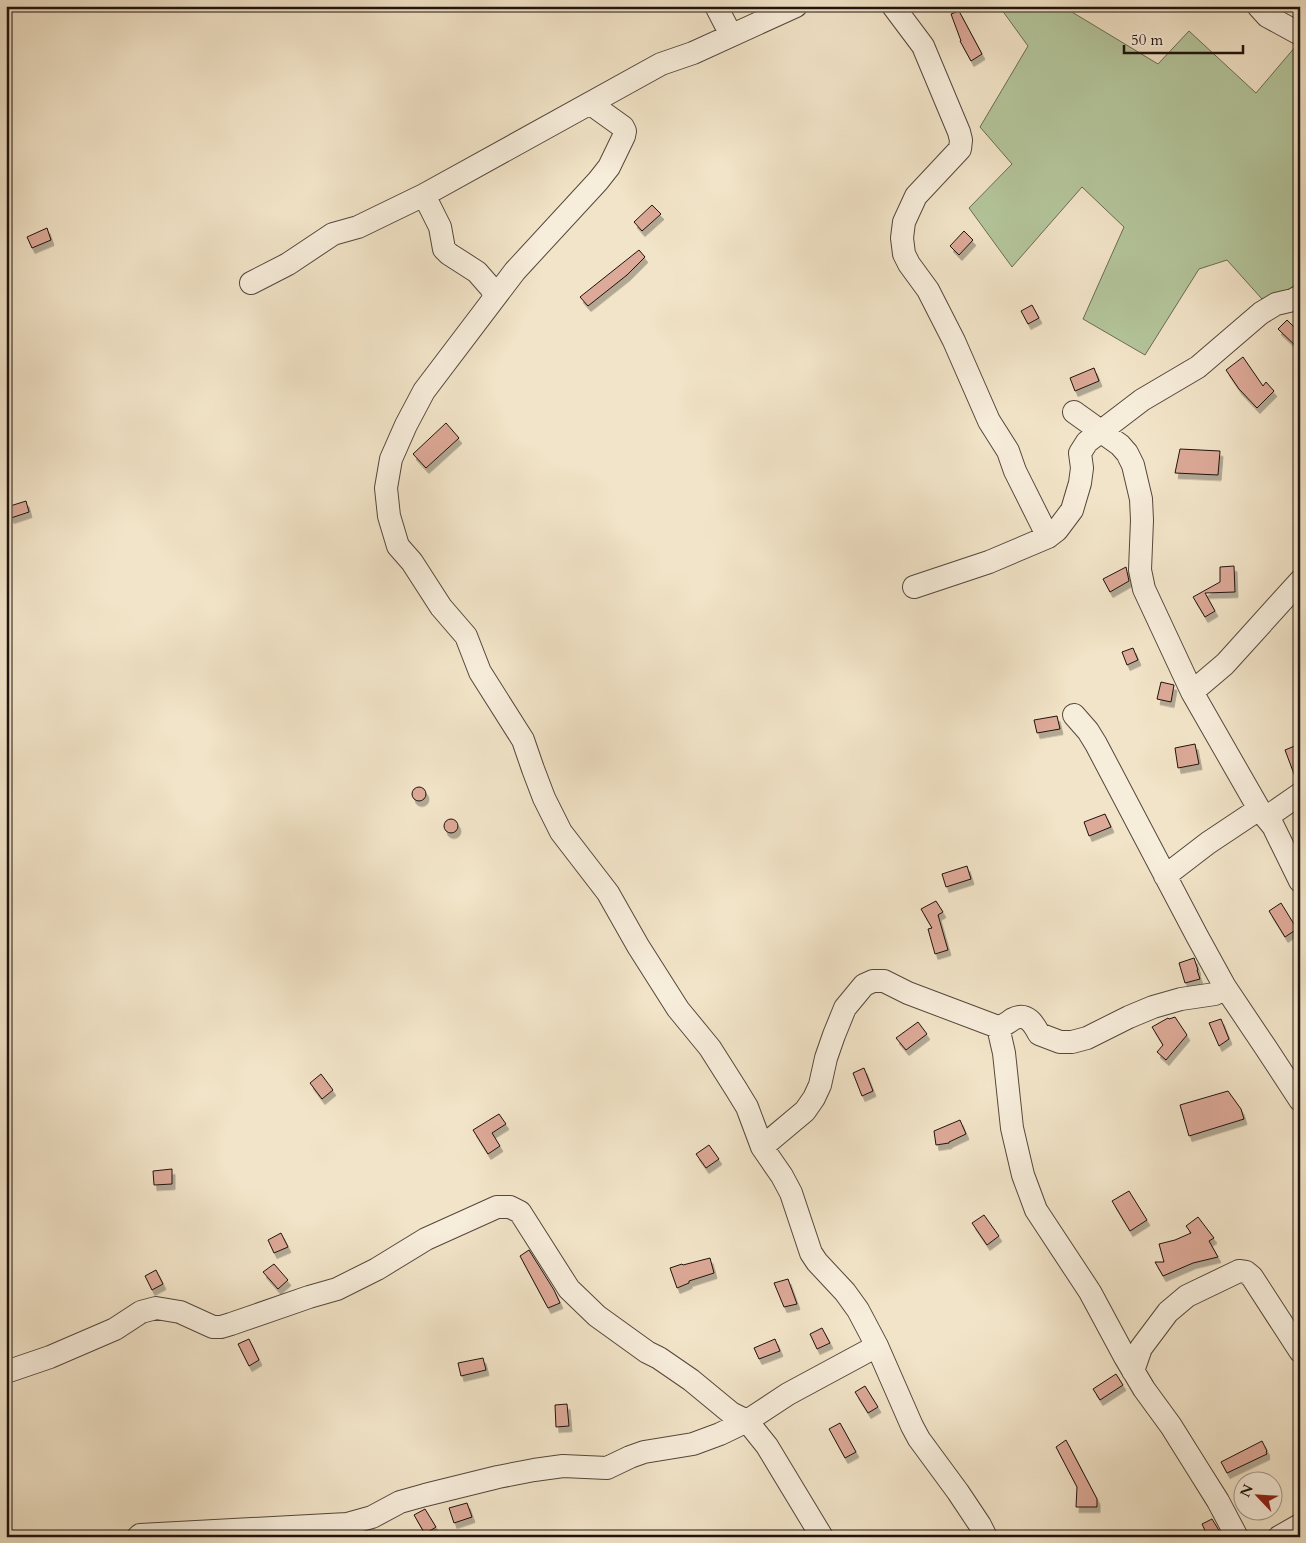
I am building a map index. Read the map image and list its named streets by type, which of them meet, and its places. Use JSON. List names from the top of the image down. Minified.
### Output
{"scale_bar":"50 m","north":"top left"}
